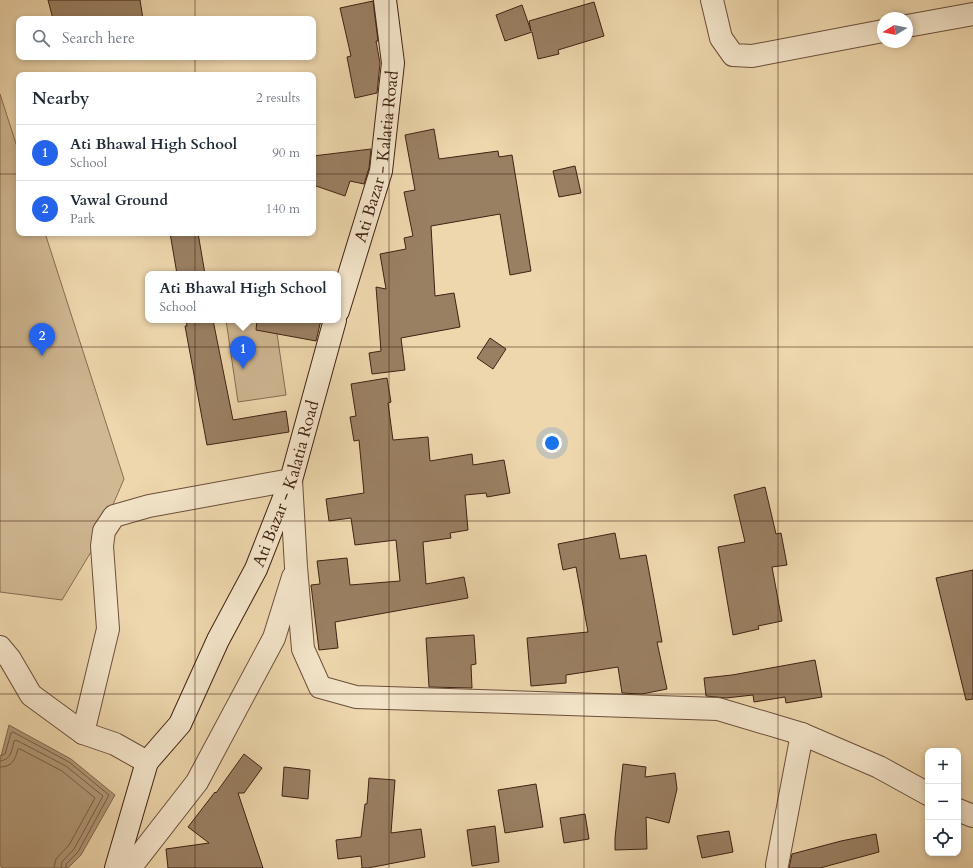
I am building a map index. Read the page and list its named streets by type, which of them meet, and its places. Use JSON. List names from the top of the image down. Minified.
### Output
{"streets":{"street":["Ati Bazar - Kalatia Road"]},"north":"left","page":{"search":"Search here","heading":["Nearby","2 results"],"list":[{"mark":"1","name":"Ati Bhawal High School","note":"School","value":"90 m"},{"mark":"2","name":"Vawal Ground","note":"Park","value":"140 m"}],"popup":["Ati Bhawal High School","School"],"pins":["2","1"],"map_buttons":["+","−"]}}
